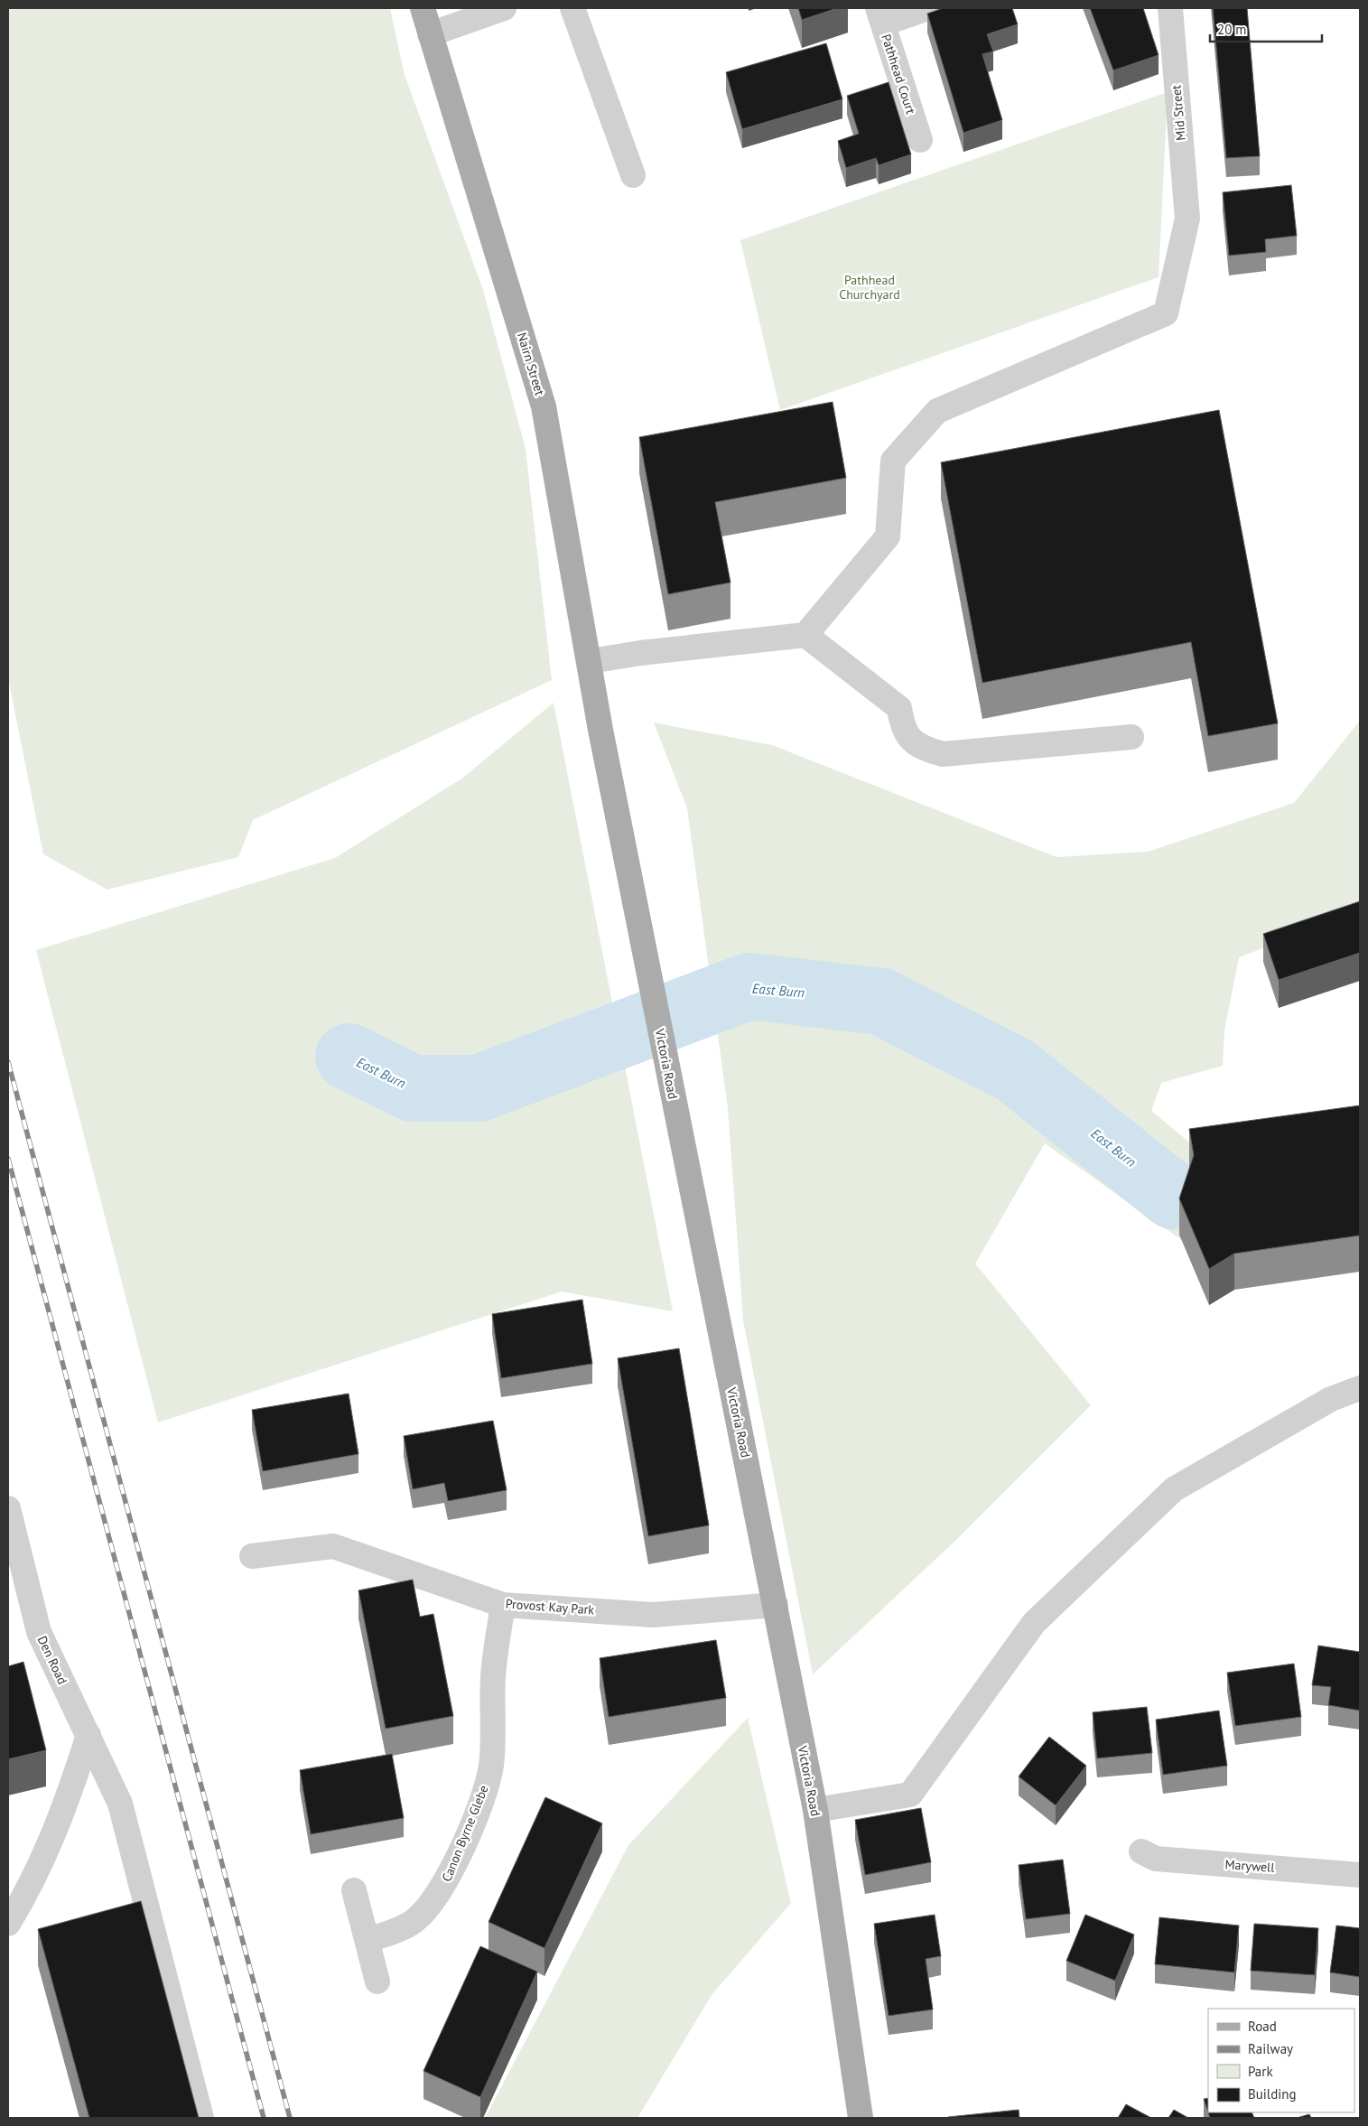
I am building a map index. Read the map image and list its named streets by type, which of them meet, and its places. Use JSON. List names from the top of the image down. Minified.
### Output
{"streets":{"main road":["Nairn Street","Victoria Road"],"street":["Pathhead Court","Mid Street","Provost Kay Park","Den Road","Canon Byrne Glebe","Marywell"]},"crossings":[["Nairn Street","Victoria Road"],["Victoria Road","Provost Kay Park"],["Provost Kay Park","Canon Byrne Glebe"]],"water":["East Burn"],"parks":["Pathhead Churchyard"],"legend":["Road","Railway","Park","Building"],"scale_bar":"20 m"}
